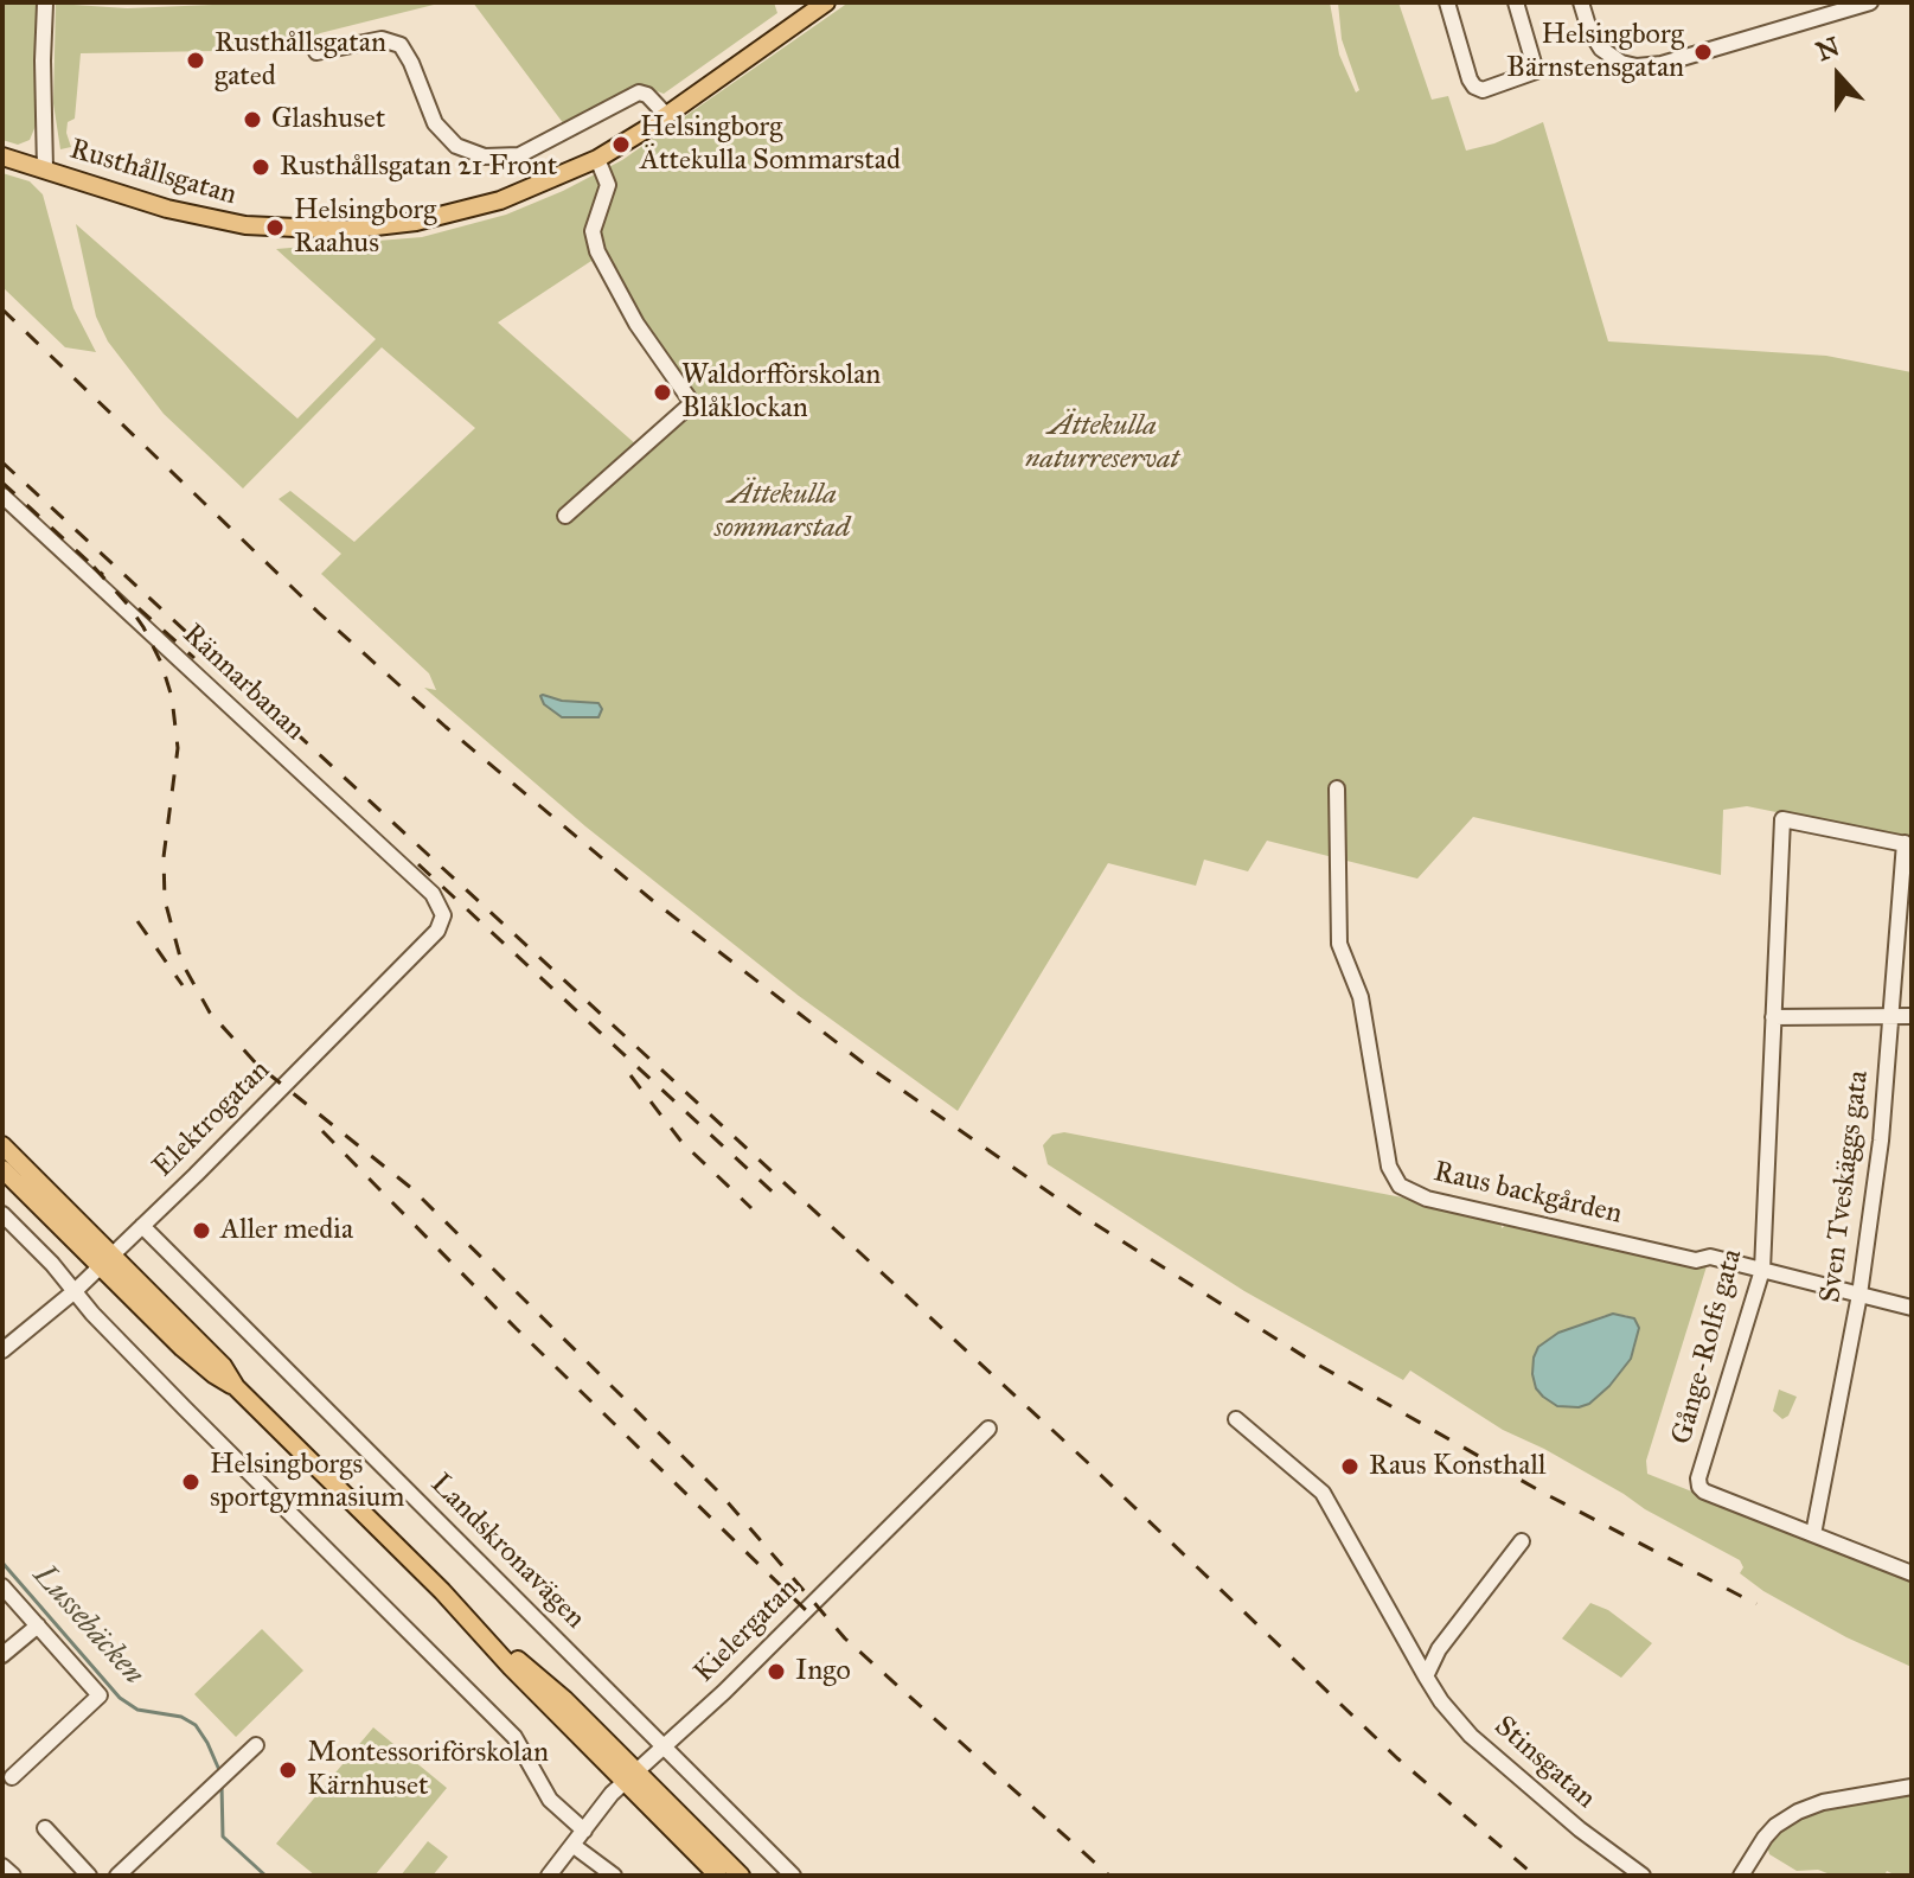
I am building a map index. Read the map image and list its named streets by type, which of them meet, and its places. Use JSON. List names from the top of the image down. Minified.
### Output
{"streets":{"main road":["Rusthållsgatan"],"street":["Rännarbanan","Elektrogatan","Sven Tveskäggs gata","Raus backgården","Gånge-Rolfs gata","Landskronavägen","Kielergatan","Stinsgatan"]},"crossings":[["Rännarbanan","Elektrogatan"],["Elektrogatan","Landskronavägen"],["Sven Tveskäggs gata","Raus backgården"],["Sven Tveskäggs gata","Gånge-Rolfs gata"],["Raus backgården","Gånge-Rolfs gata"],["Landskronavägen","Kielergatan"]],"water":["Lussebäcken"],"parks":["Ättekulla naturreservat","Ättekulla sommarstad"],"places":["Helsingborg Bärnstensgatan","Rusthållsgatan gated","Glashuset","Helsingborg Ättekulla Sommarstad","Rusthållsgatan 21 Front","Helsingborg Raahus","Waldorfförskolan Blåklockan","Aller media","Raus Konsthall","Helsingborgs sportgymnasium","Ingo","Montessoriförskolan Kärnhuset"],"north":"top"}
